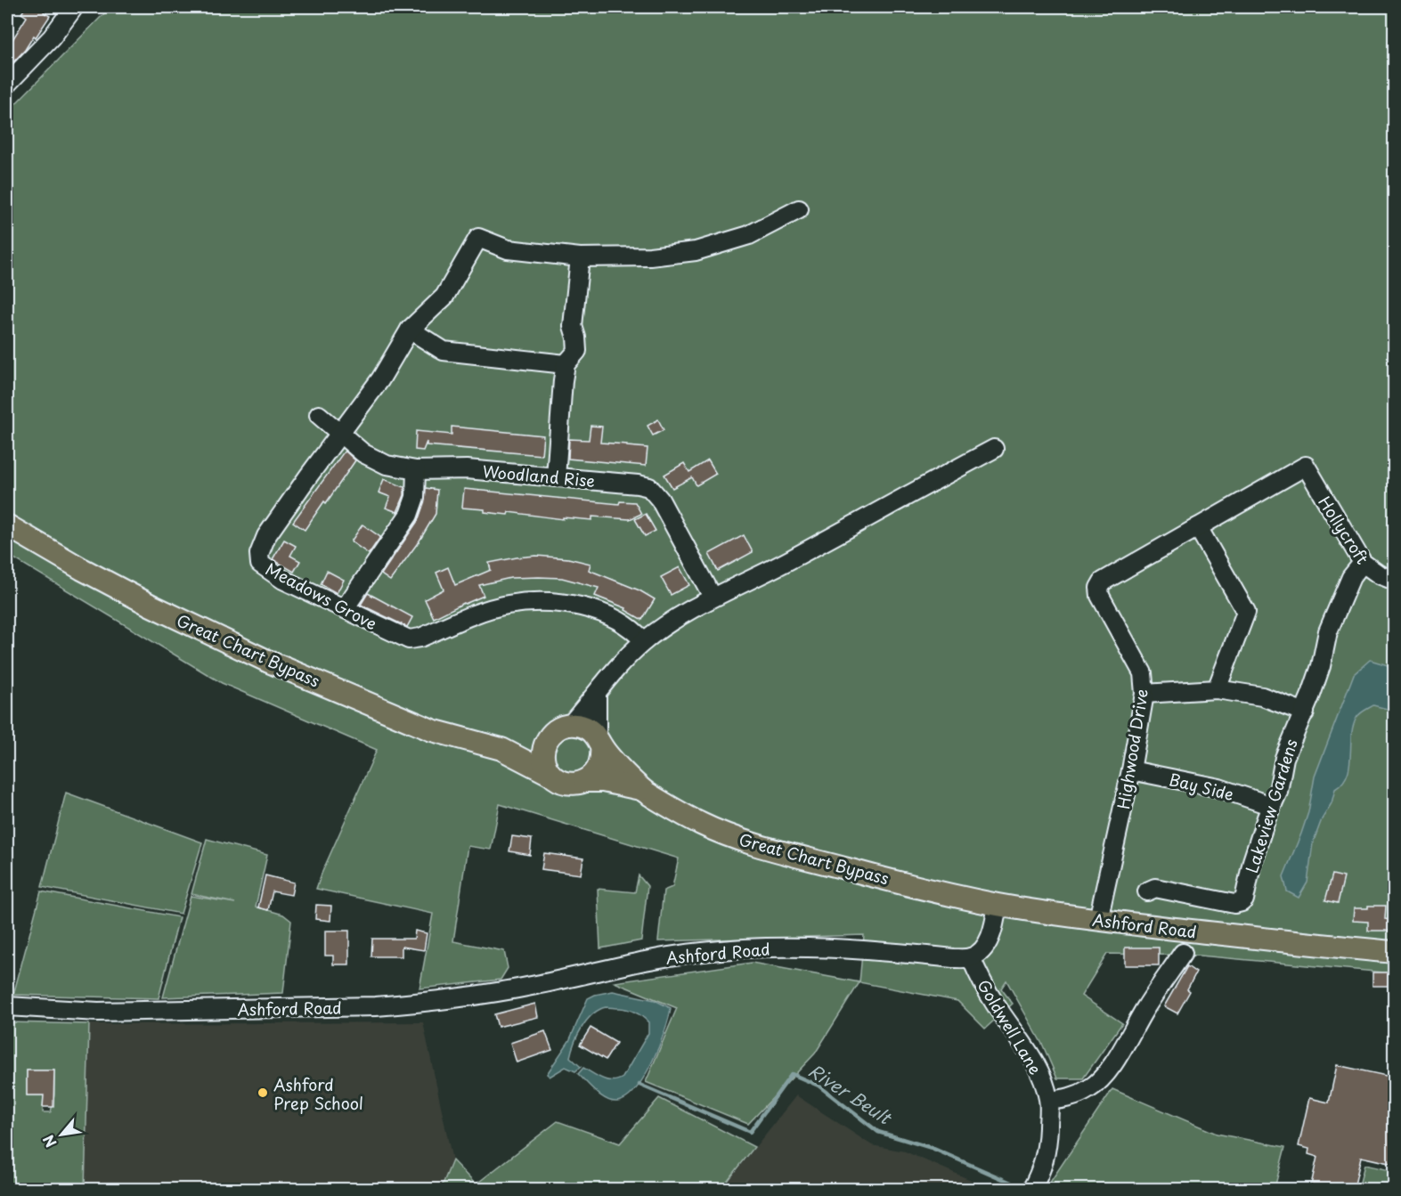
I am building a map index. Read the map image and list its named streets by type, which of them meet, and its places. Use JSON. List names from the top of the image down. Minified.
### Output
{"streets":{"main road":["Great Chart Bypass","Ashford Road"],"street":["Woodland Rise","Hollycroft","Meadows Grove","Highwood Drive","Bay Side","Lakeview Gardens","Goldwell Lane"]},"crossings":[["Woodland Rise","Meadows Grove"],["Hollycroft","Highwood Drive"],["Hollycroft","Lakeview Gardens"],["Great Chart Bypass","Ashford Road"],["Highwood Drive","Bay Side"],["Highwood Drive","Ashford Road"],["Bay Side","Lakeview Gardens"],["Ashford Road","Goldwell Lane"]],"water":["River Beult"],"places":["Ashford Prep School"],"north":"bottom left"}
